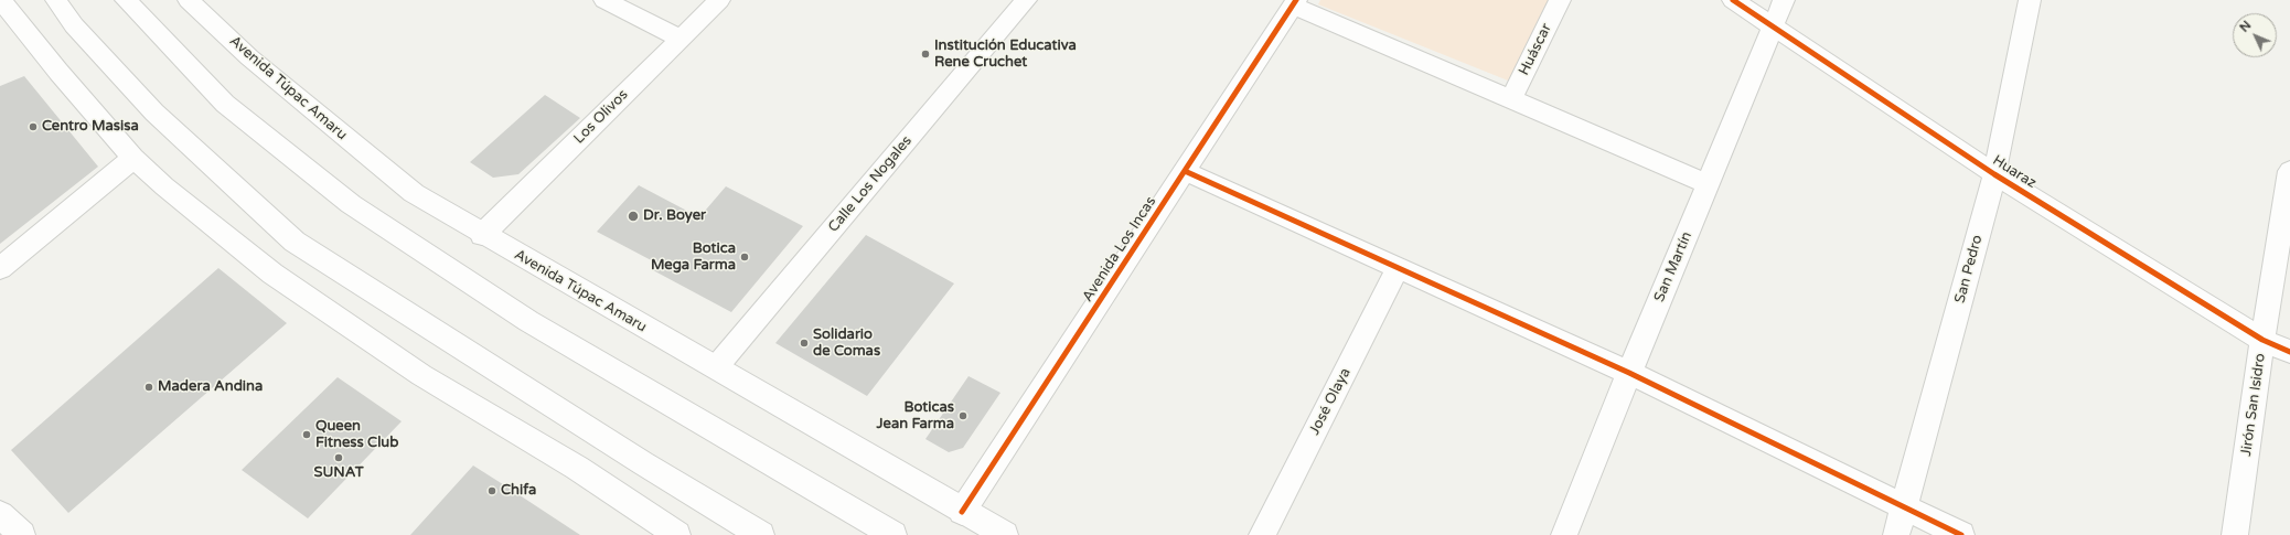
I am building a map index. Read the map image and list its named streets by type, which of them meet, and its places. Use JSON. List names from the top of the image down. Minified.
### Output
{"streets":{"main road":["Huáscar","Avenida Túpac Amaru","Los Olivos","Huaraz","Calle Los Nogales","Avenida Los Incas","San Martín","San Pedro","José Olaya","Jirón San Isidro"]},"crossings":[["Avenida Túpac Amaru","Los Olivos"],["Avenida Túpac Amaru","Calle Los Nogales"],["Avenida Túpac Amaru","Avenida Los Incas"],["Huaraz","San Martín"],["Huaraz","San Pedro"],["Huaraz","Jirón San Isidro"]],"places":["Institución Educativa Rene Cruchet","Centro Masisa","Dr. Boyer","Botica Mega Farma","Solidario de Comas","Madera Andina","Boticas Jean Farma","Queen Fitness Club","SUNAT","Chifa"],"north":"top left"}
